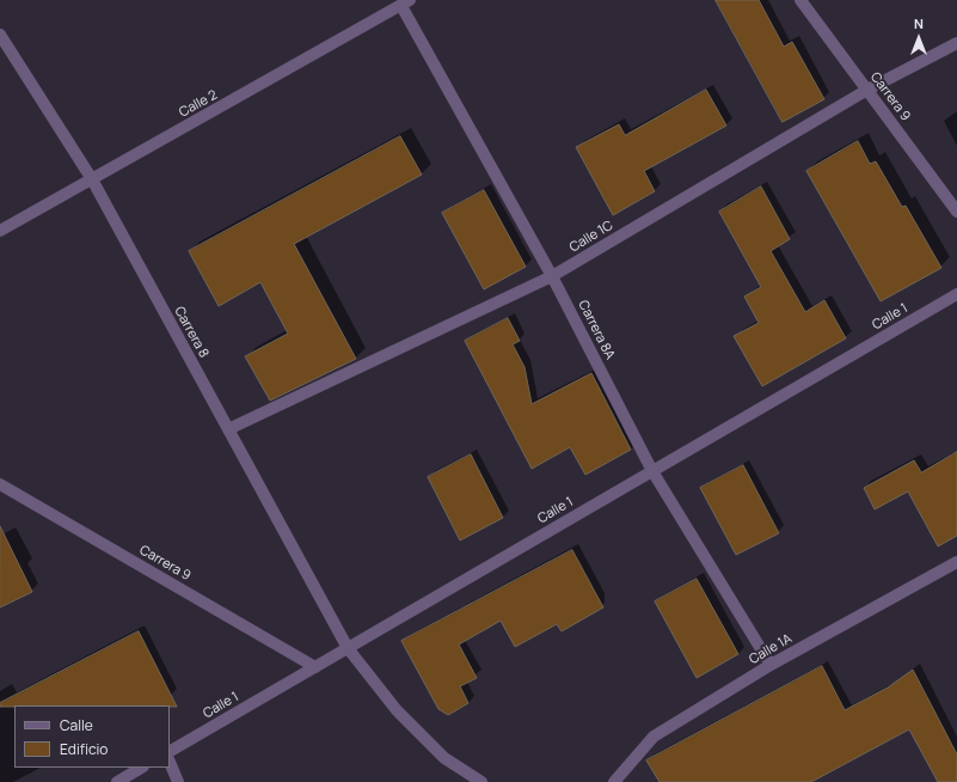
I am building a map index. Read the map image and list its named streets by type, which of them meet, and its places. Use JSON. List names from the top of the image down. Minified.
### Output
{"streets":{"street":["Carrera 9","Calle 2","Calle 1C","Calle 1","Carrera 8A","Carrera 8","Calle 1A"]},"crossings":[["Carrera 9","Calle 1C"],["Carrera 9","Calle 1"],["Calle 2","Carrera 8A"],["Calle 2","Carrera 8"],["Calle 1C","Carrera 8A"],["Calle 1C","Carrera 8"],["Calle 1","Carrera 8A"],["Calle 1","Carrera 8"],["Carrera 8A","Calle 1A"]],"legend":["Calle","Edificio"],"north":"top"}
